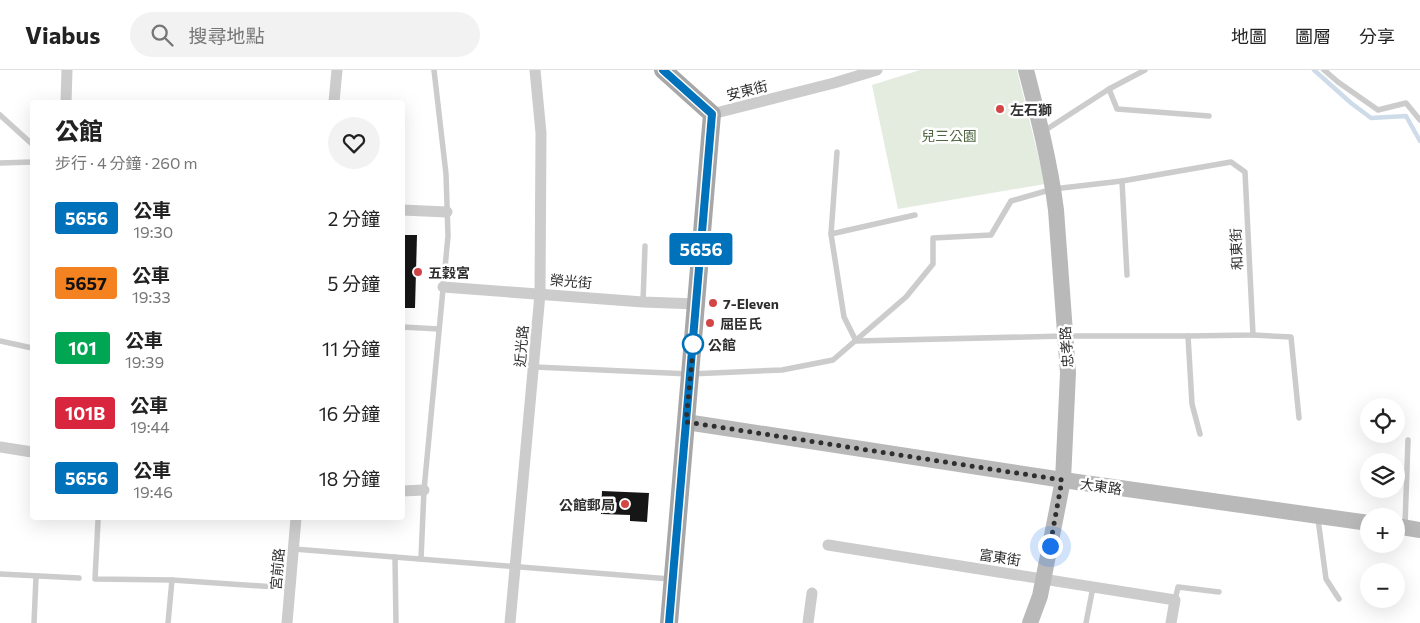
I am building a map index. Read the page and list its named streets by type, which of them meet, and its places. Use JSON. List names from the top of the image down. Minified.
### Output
{"streets":{"street":["安東街","榮光街","近光路","忠孝路","大東路","富東街","宮前路"],"lane":["和東街"]},"crossings":[["和東街","忠孝路"],["榮光街","近光路"],["忠孝路","大東路"],["忠孝路","富東街"]],"parks":["兒三公園"],"places":["左石獅","五穀宮","7-Eleven","屈臣氏","公館","公館郵局"],"lines":["bus line 5656"],"page":{"header":"Viabus","search":"搜尋地點","nav":["地圖","圖層","分享"],"on_map":"5656","heading":["公館","步行 · 4 分鐘 · 260 m"],"list":[{"mark":"5656","name":"公車","note":"19:30","value":"2 分鐘"},{"mark":"5657","name":"公車","note":"19:33","value":"5 分鐘"},{"mark":"101","name":"公車","note":"19:39","value":"11 分鐘"},{"mark":"101B","name":"公車","note":"19:44","value":"16 分鐘"},{"mark":"5656","name":"公車","note":"19:46","value":"18 分鐘"}],"map_buttons":["+","−"]}}
